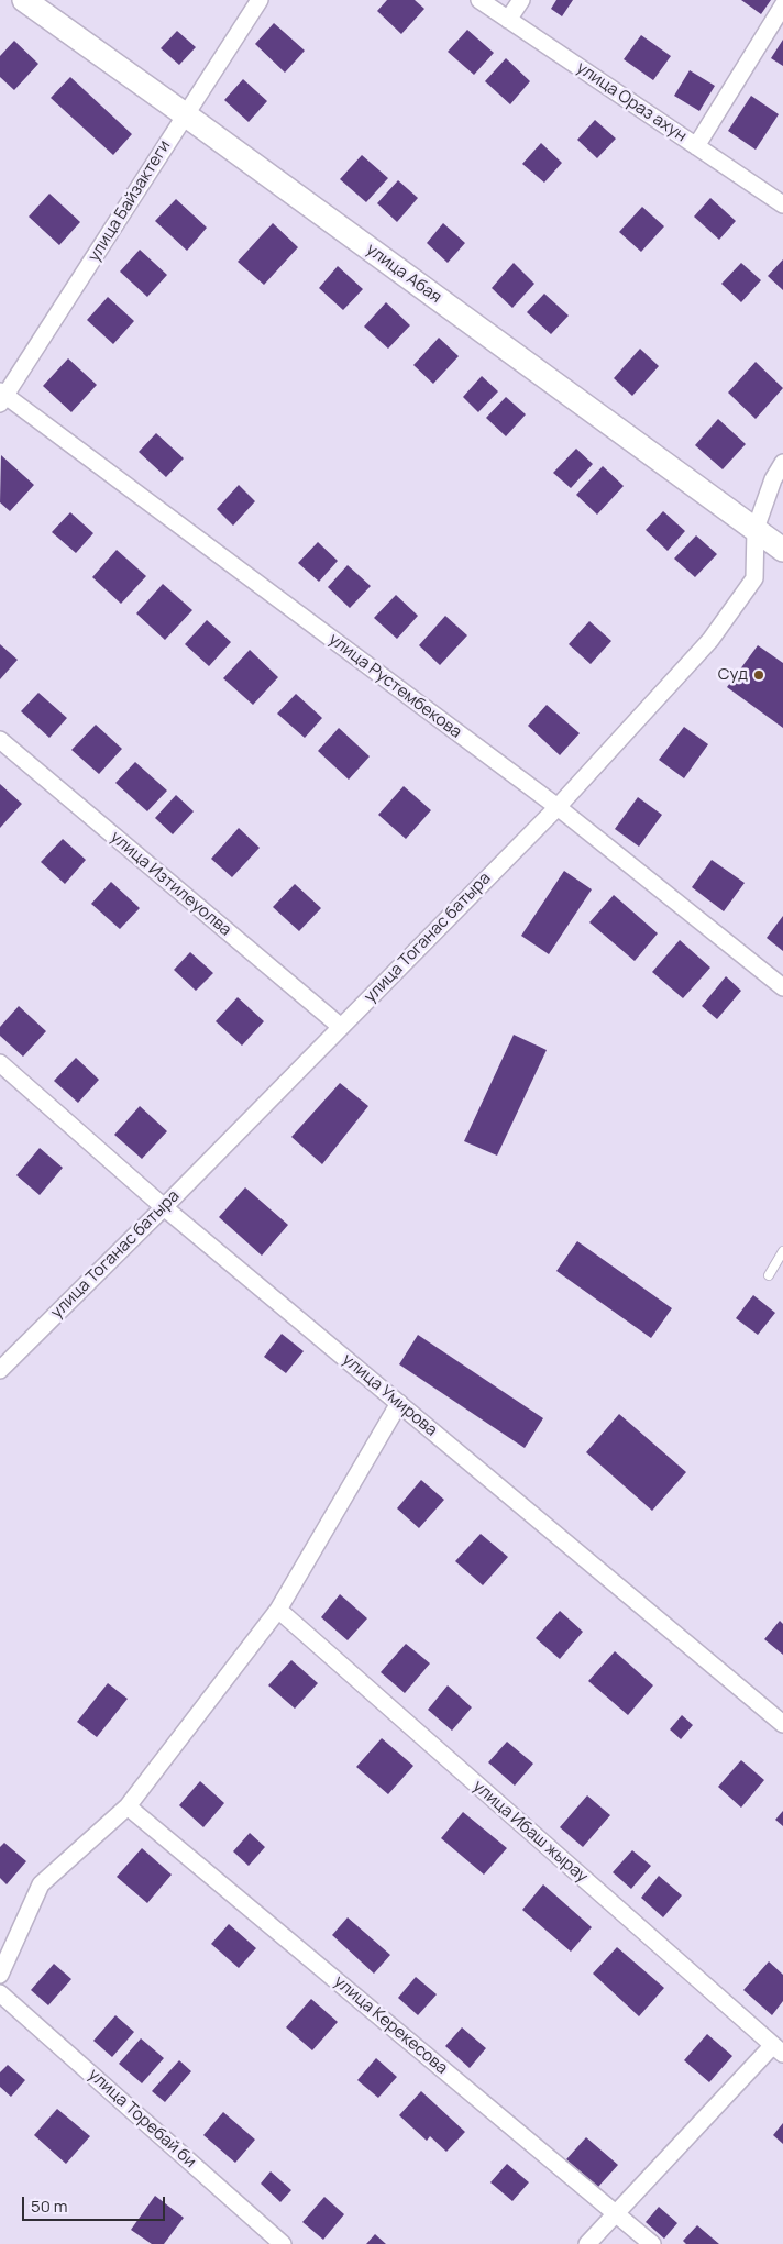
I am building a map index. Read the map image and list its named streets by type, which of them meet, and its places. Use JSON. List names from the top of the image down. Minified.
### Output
{"streets":{"street":["улица Ораз ахун","улица Байзактеги","улица Абая","улица Рустембекова","улица Изтилеуолва","улица Тоганас батыра","улица Умирова","улица Ибаш жырау","улица Керекесова","улица Торебай би"]},"crossings":[["улица Байзактеги","улица Абая"],["улица Байзактеги","улица Рустембекова"],["улица Абая","улица Тоганас батыра"],["улица Рустембекова","улица Тоганас батыра"],["улица Изтилеуолва","улица Тоганас батыра"],["улица Тоганас батыра","улица Умирова"]],"places":["Суд"],"scale_bar":"50 m"}
